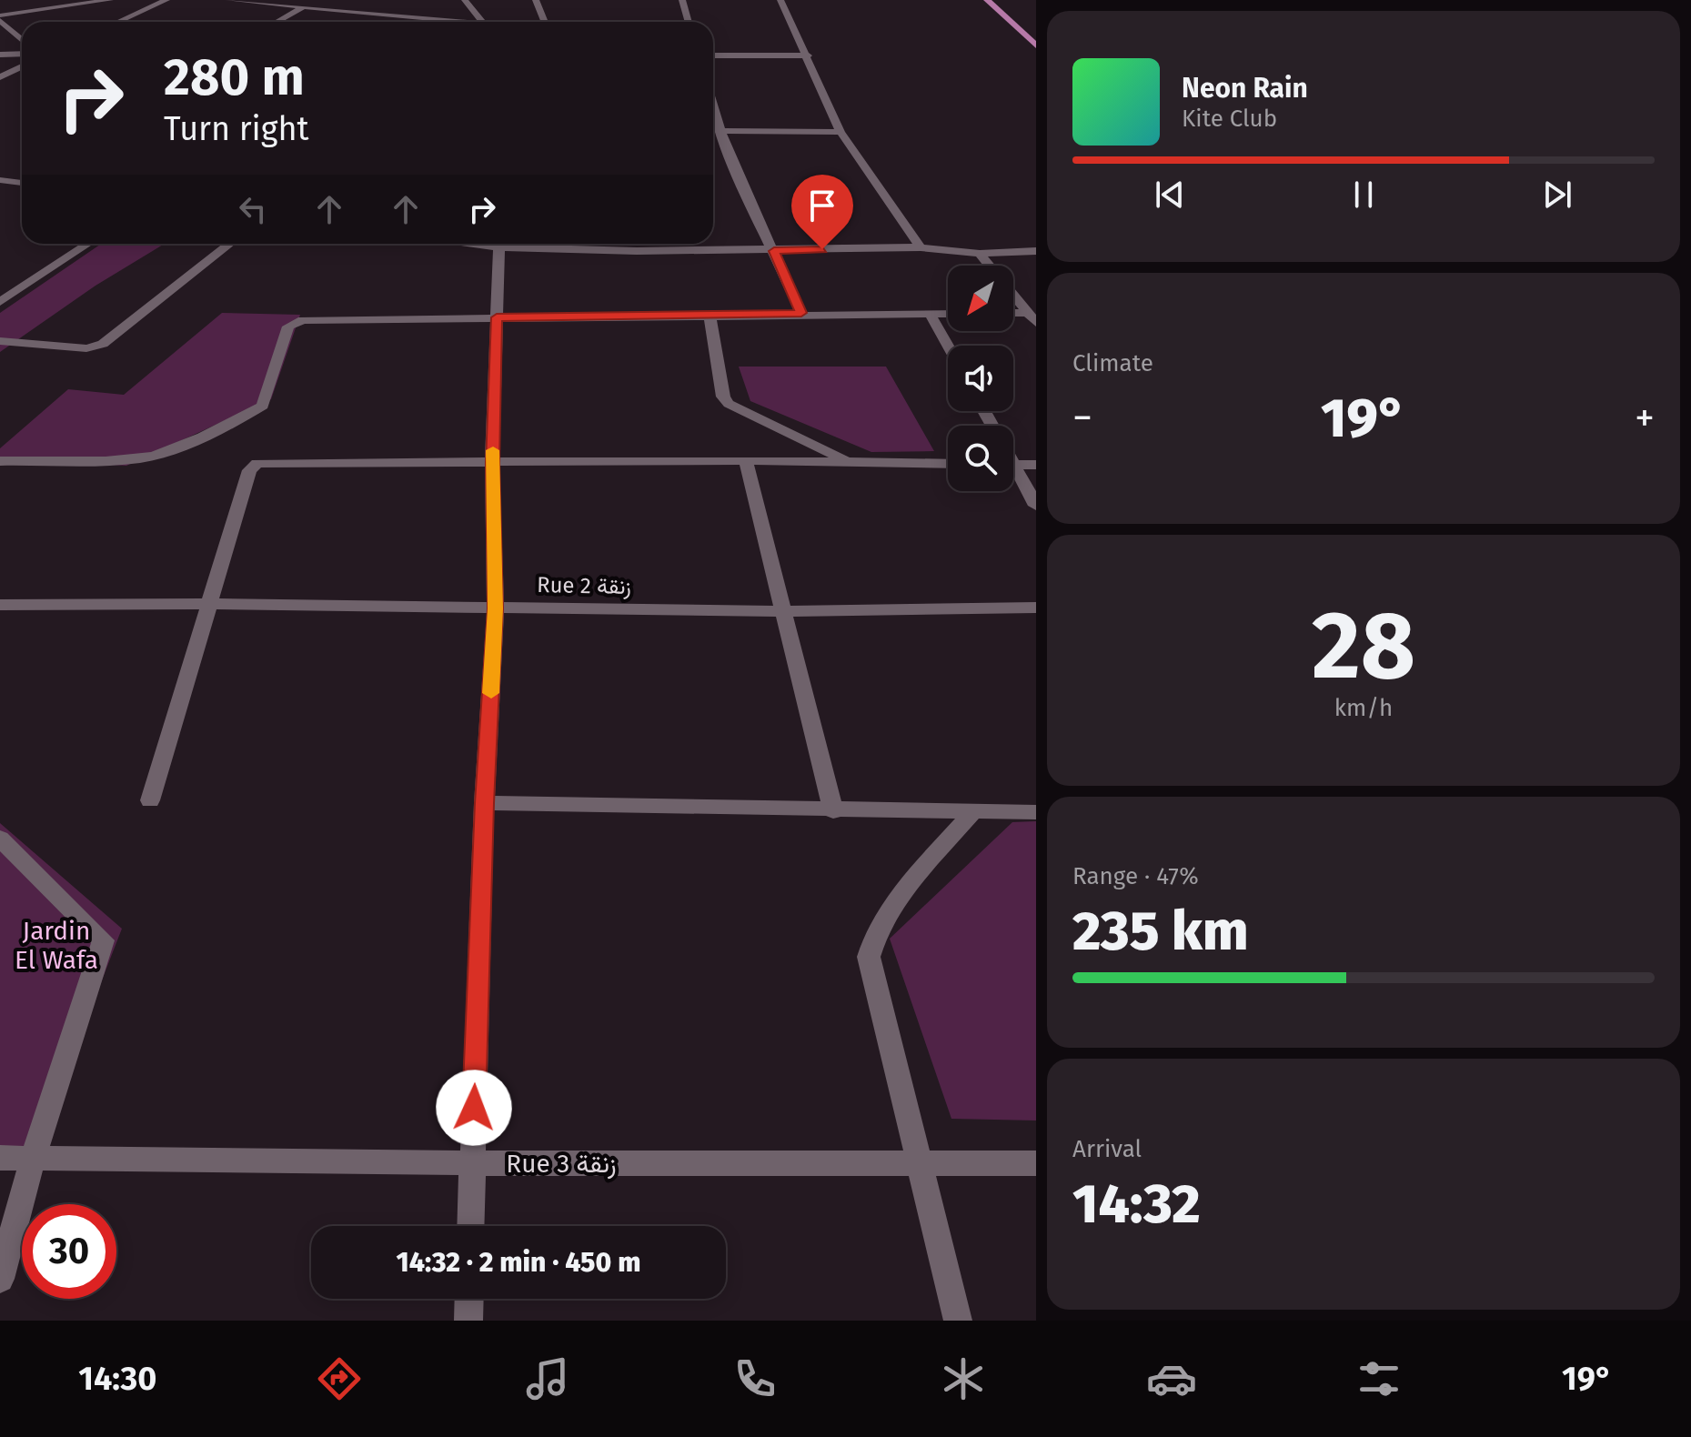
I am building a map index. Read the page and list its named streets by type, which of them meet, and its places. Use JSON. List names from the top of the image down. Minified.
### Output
{"streets":{"street":["Rue 2 زنقة","Rue 3 زنقة"]},"parks":["Jardin El Wafa"],"north":"bottom left","page":{"turn":["280 m","Turn right"],"song":["Neon Rain","Kite Club"],"tile":["Climate",["28","km/h"],["Range · 47%","235 km"],["Arrival","14:32"]],"heat":["−","19°","+"],"limit":"30","trip":"14:32 · 2 min · 450 m","tabs":["14:30","19°"]}}
